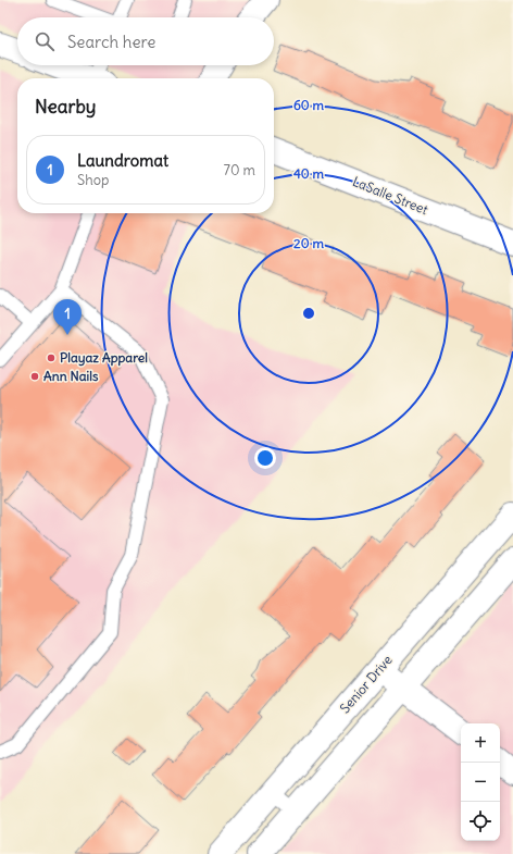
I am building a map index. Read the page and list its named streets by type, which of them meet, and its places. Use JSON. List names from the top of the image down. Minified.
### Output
{"streets":{"street":["LaSalle Street","Senior Drive"]},"places":["Playaz Apparel","Ann Nails"],"page":{"search":"Search here","heading":"Nearby","list":[{"mark":"1","name":"Laundromat","note":"Shop","value":"70 m"}],"pins":"1","map_buttons":["+","−"]},"rings":["60 m","40 m","20 m"]}
